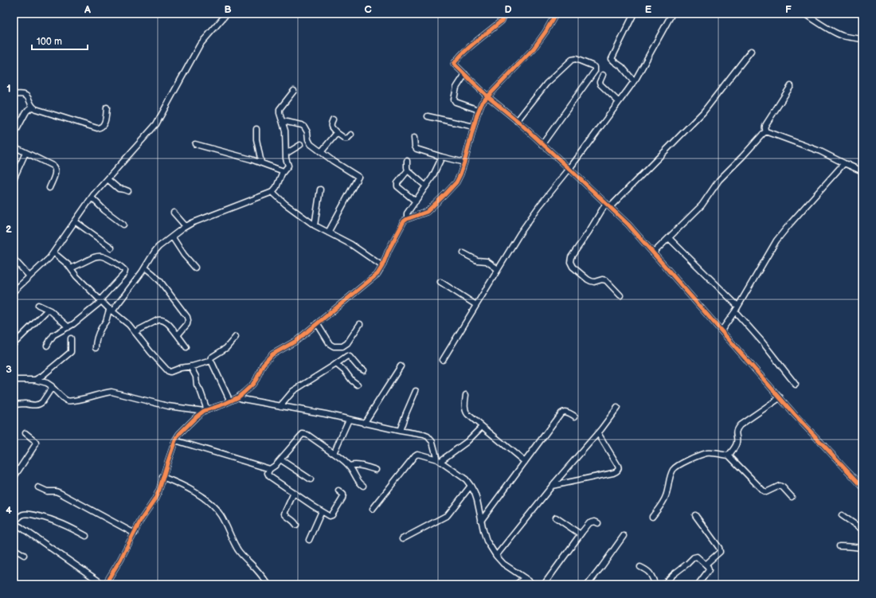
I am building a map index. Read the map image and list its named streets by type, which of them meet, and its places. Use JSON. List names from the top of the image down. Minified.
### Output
{"scale_bar":"100 m","grid":{"columns":["A","B","C","D","E","F"],"rows":["1","2","3","4"]}}
